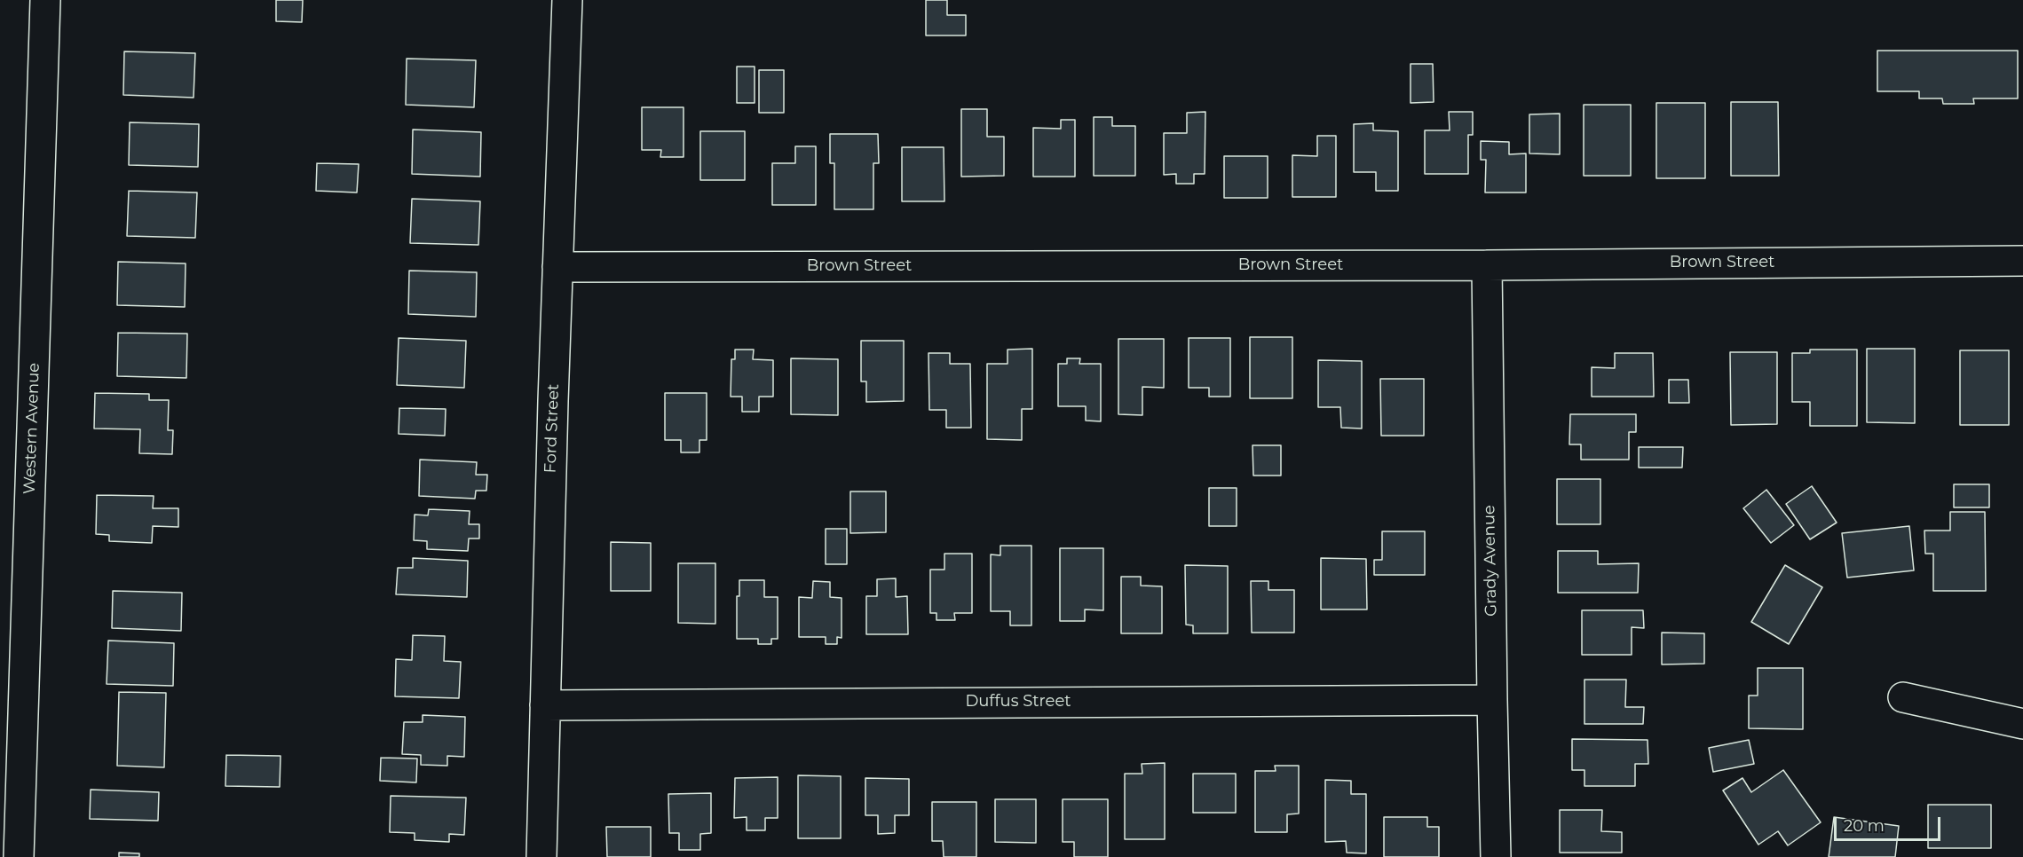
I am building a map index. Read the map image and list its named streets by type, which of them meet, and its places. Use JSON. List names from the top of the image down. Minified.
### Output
{"streets":{"street":["Brown Street","Western Avenue","Ford Street","Grady Avenue","Duffus Street"]},"crossings":[["Brown Street","Ford Street"],["Brown Street","Grady Avenue"],["Ford Street","Duffus Street"],["Grady Avenue","Duffus Street"]],"scale_bar":"20 m"}
